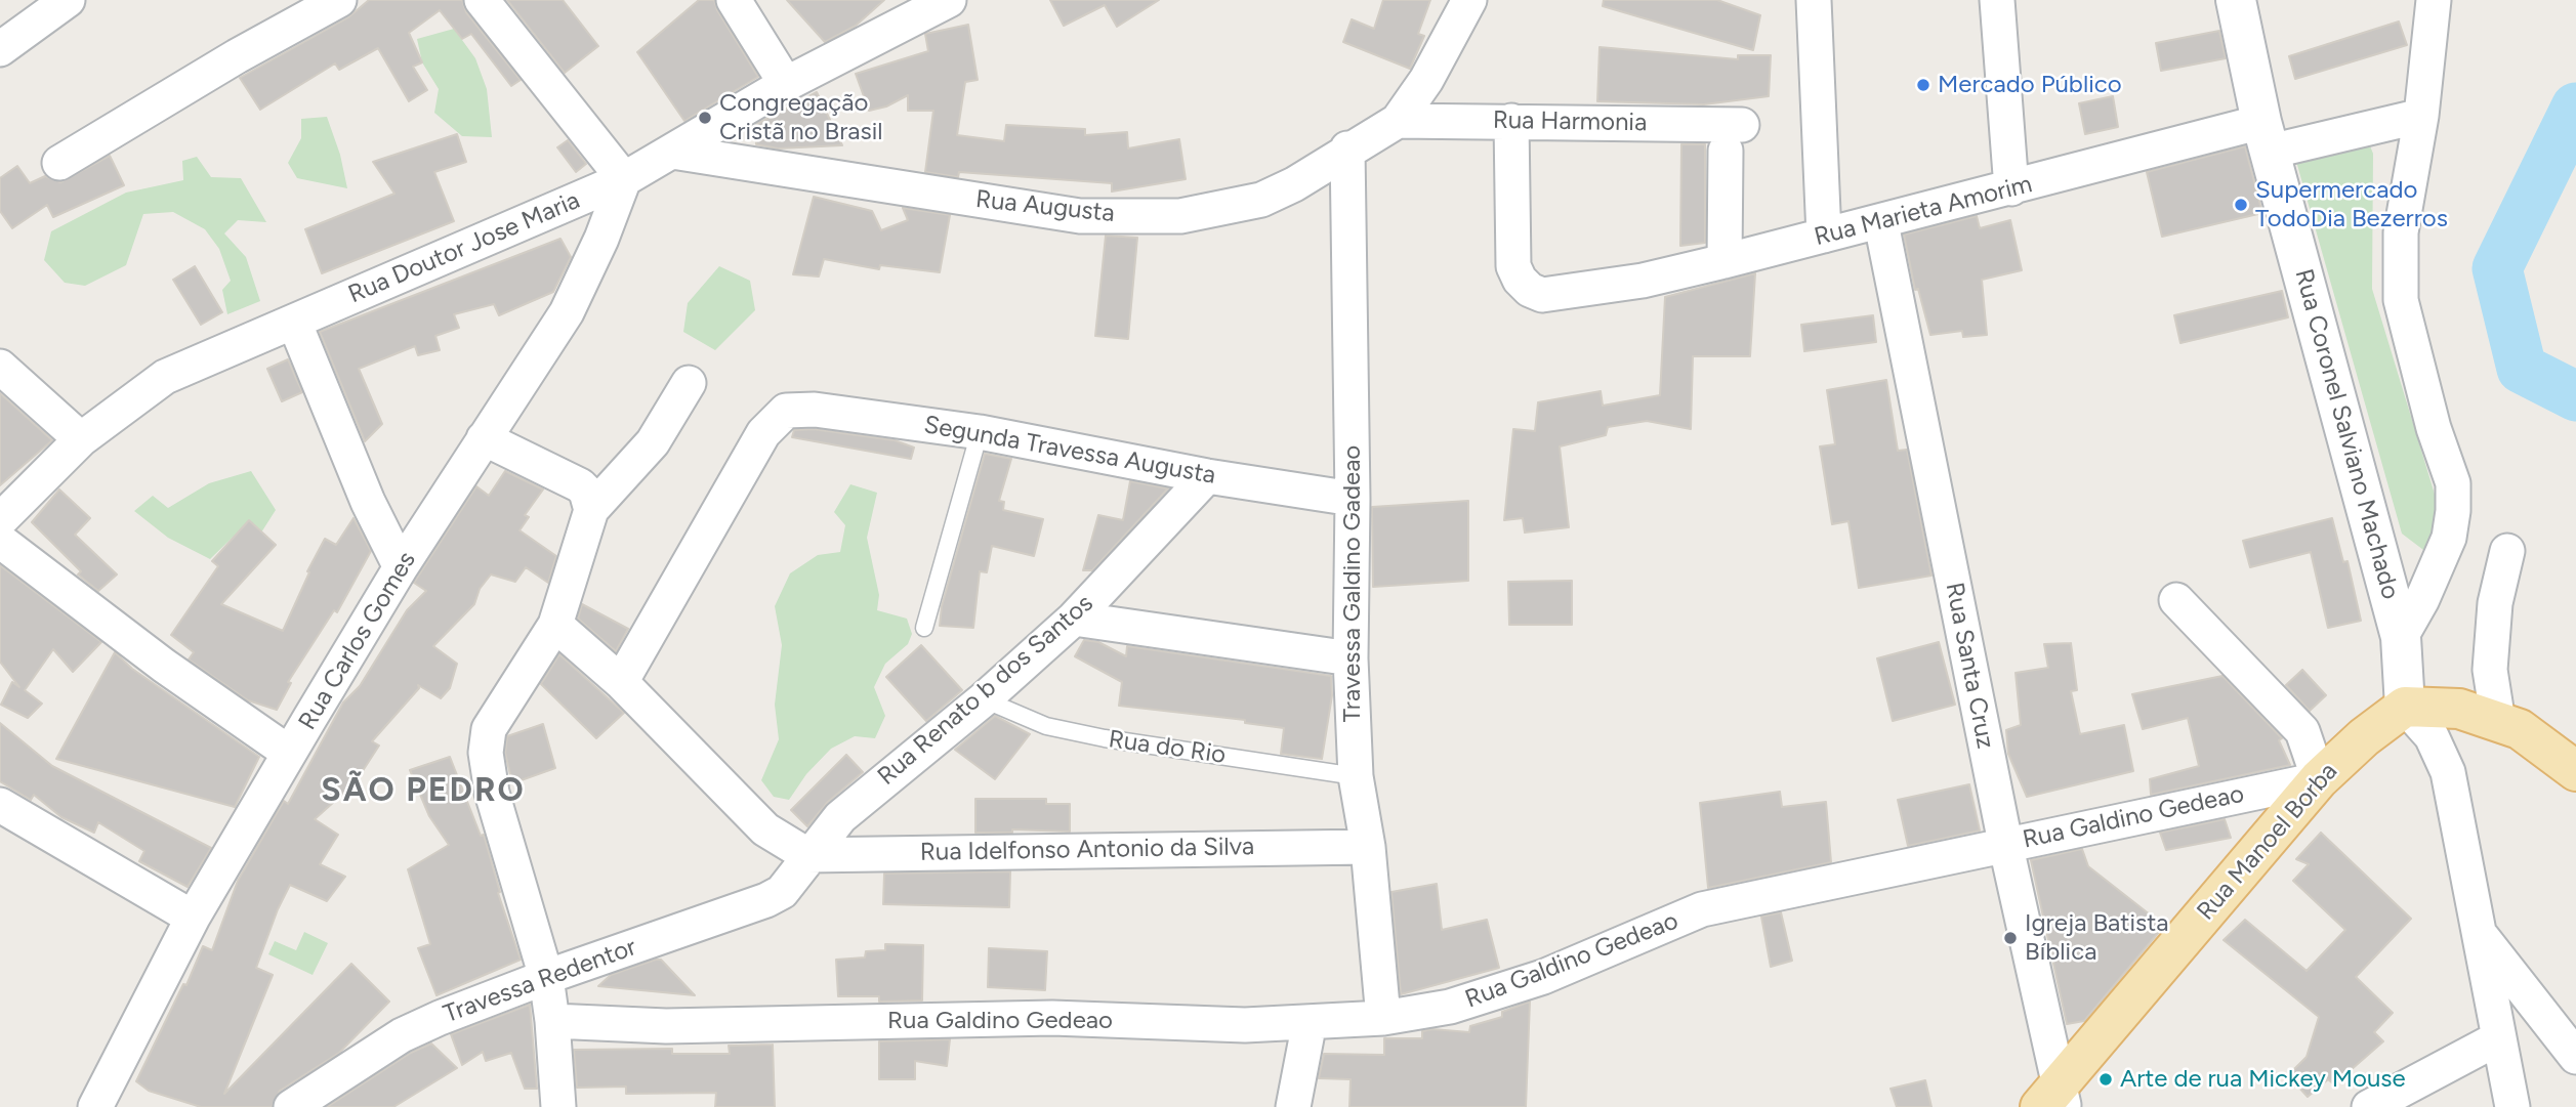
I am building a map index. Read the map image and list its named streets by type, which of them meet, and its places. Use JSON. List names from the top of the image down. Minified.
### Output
{"streets":{"main road":["Rua Coronel Salviano Machado","Rua Manoel Borba"],"street":["Rua Harmonia","Rua Augusta","Rua Marieta Amorim","Rua Doutor Jose Maria","Segunda Travessa Augusta","Travessa Galdino Gadeao","Rua Carlos Gomes","Rua Santa Cruz","Rua Renato b dos Santos","Rua Galdino Gedeao","Rua Idelfonso Antonio da Silva","Travessa Redentor"],"lane":["Rua do Rio"]},"crossings":[["Rua Harmonia","Rua Augusta"],["Rua Harmonia","Rua Marieta Amorim"],["Rua Augusta","Rua Doutor Jose Maria"],["Rua Augusta","Travessa Galdino Gadeao"],["Rua Marieta Amorim","Rua Coronel Salviano Machado"],["Rua Marieta Amorim","Rua Santa Cruz"],["Rua Doutor Jose Maria","Rua Carlos Gomes"],["Rua Coronel Salviano Machado","Rua Manoel Borba"],["Segunda Travessa Augusta","Travessa Galdino Gadeao"],["Segunda Travessa Augusta","Rua Renato b dos Santos"],["Travessa Galdino Gadeao","Rua do Rio"],["Travessa Galdino Gadeao","Rua Galdino Gedeao"],["Travessa Galdino Gadeao","Rua Idelfonso Antonio da Silva"],["Rua Santa Cruz","Rua Galdino Gedeao"],["Rua Santa Cruz","Rua Manoel Borba"],["Rua Renato b dos Santos","Rua do Rio"],["Rua Renato b dos Santos","Rua Idelfonso Antonio da Silva"],["Rua Renato b dos Santos","Travessa Redentor"],["Rua Galdino Gedeao","Rua Manoel Borba"],["Rua Idelfonso Antonio da Silva","Travessa Redentor"]],"districts":["SÃO PEDRO"],"places":["Mercado Público","Congregação Cristã no Brasil","Supermercado TodoDia Bezerros","Igreja Batista Bíblica","Arte de rua Mickey Mouse"]}
